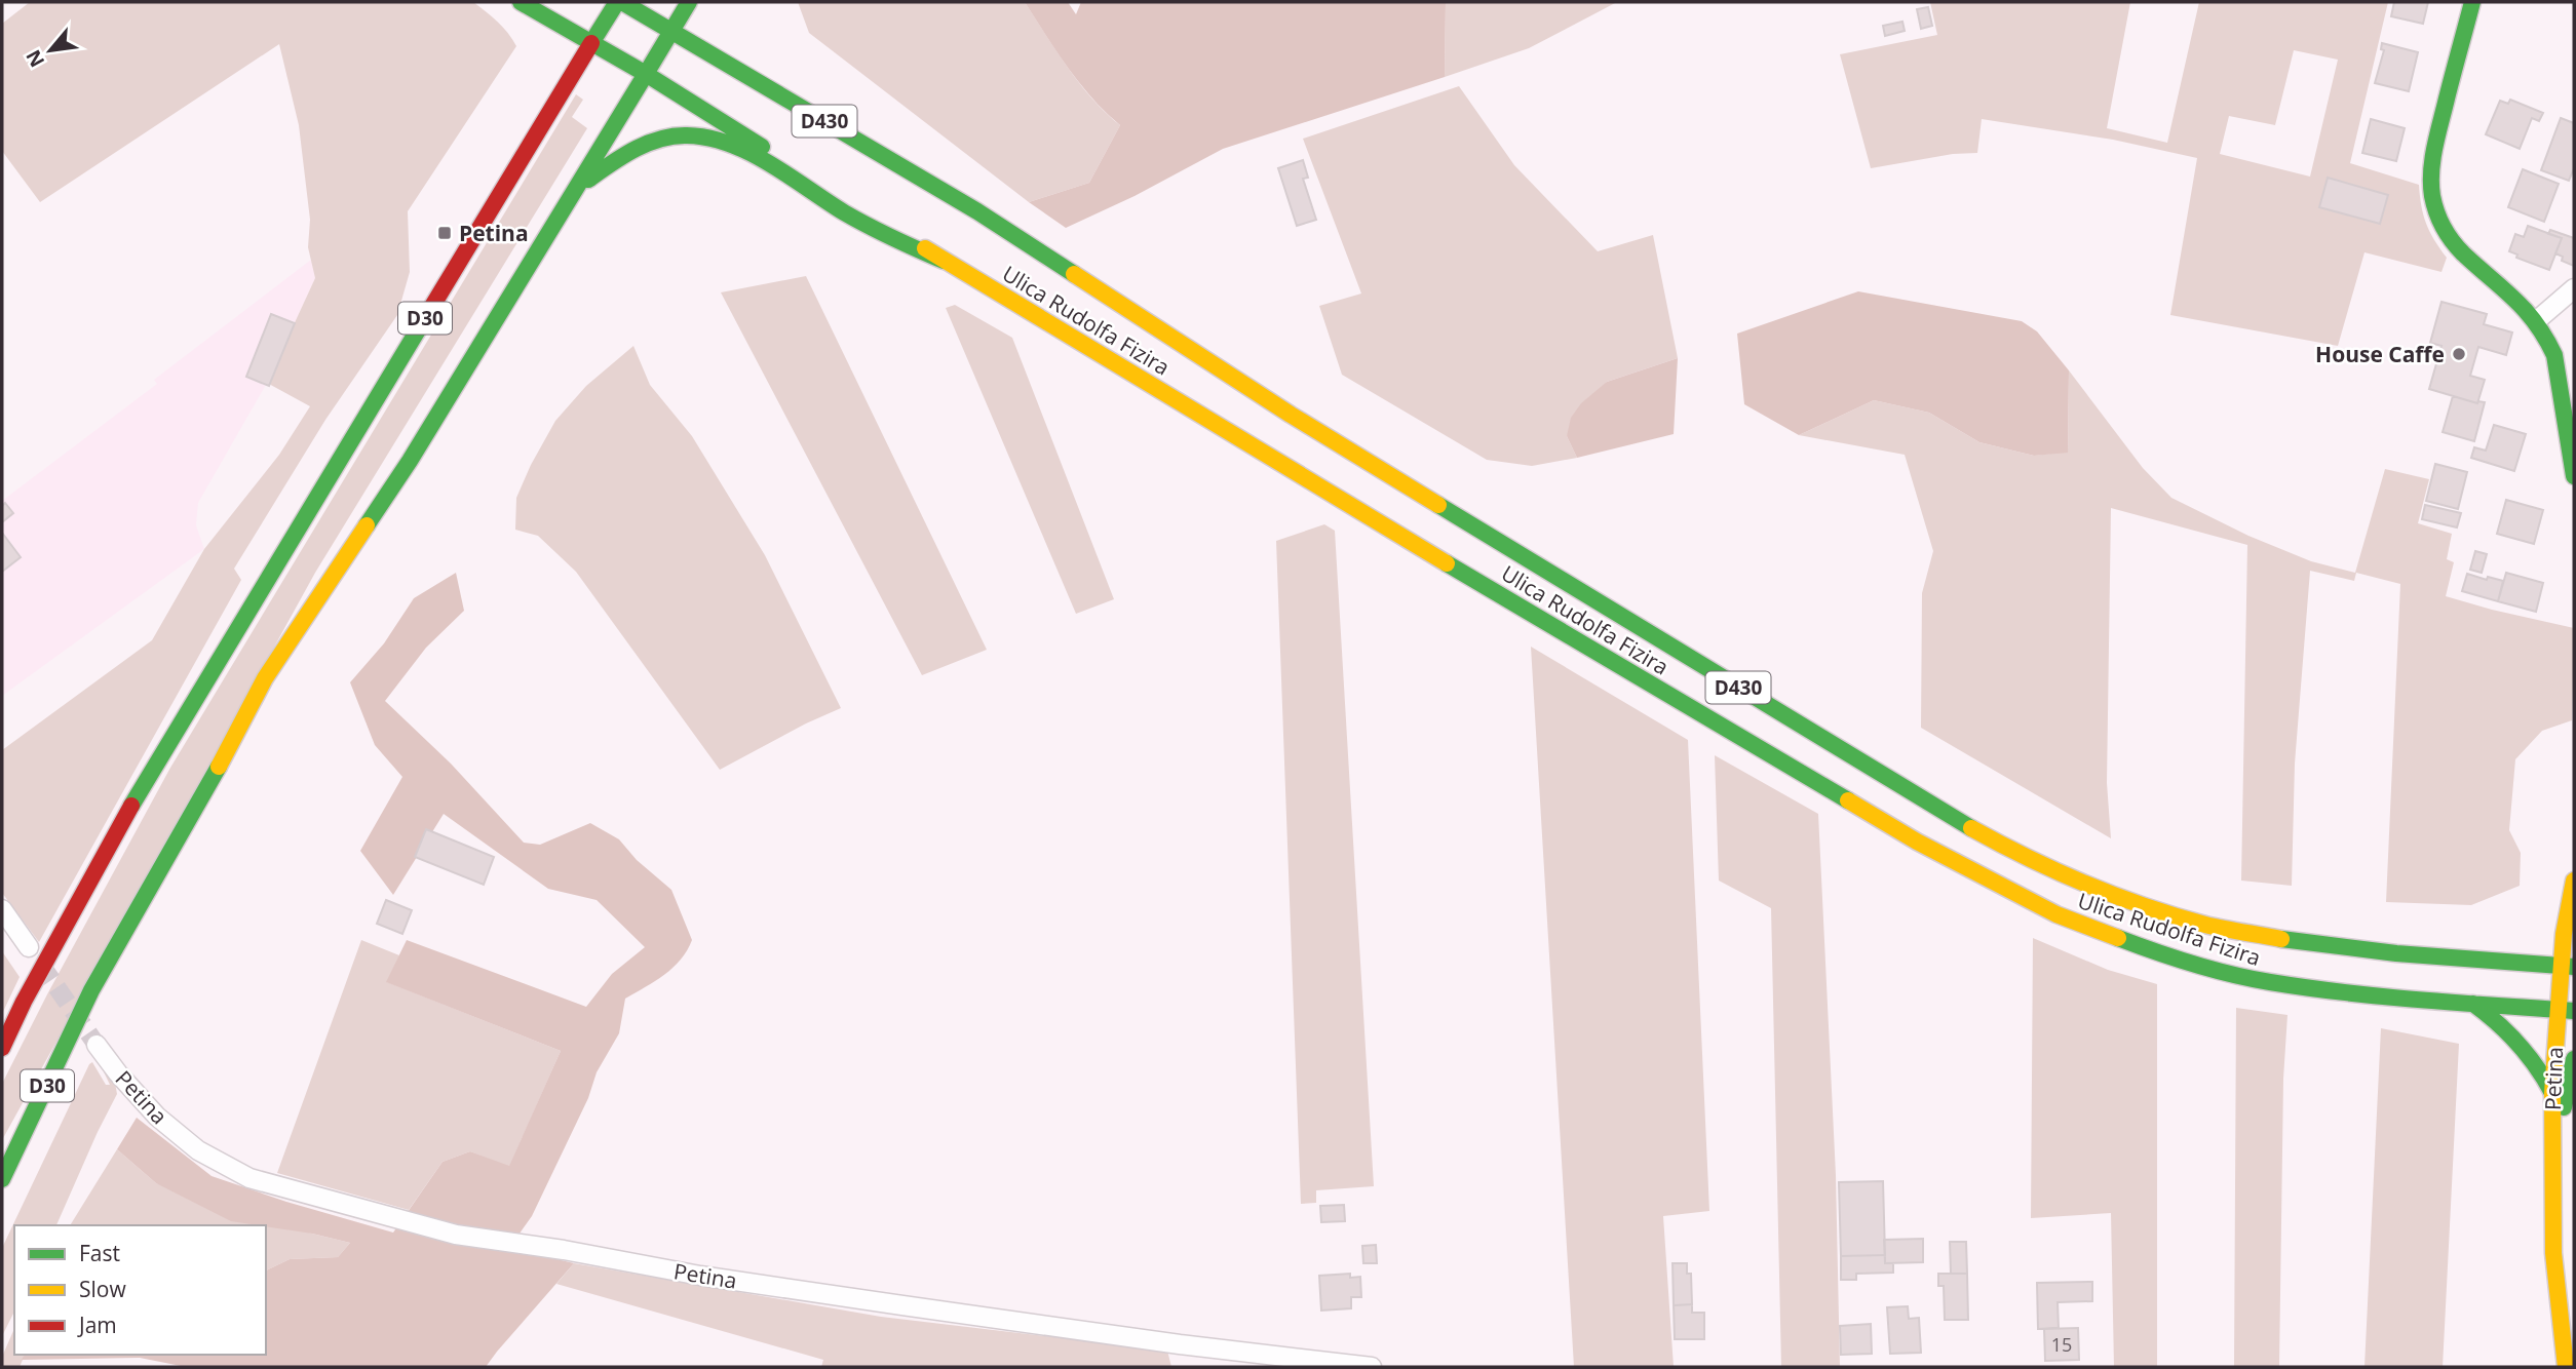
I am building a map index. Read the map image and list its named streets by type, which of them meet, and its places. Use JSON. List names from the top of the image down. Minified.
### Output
{"streets":{"main road":["D430","D30","Ulica Rudolfa Fizira","Petina"]},"crossings":[["D30","Ulica Rudolfa Fizira"],["Ulica Rudolfa Fizira","Petina"]],"places":{"transit":["Petina"],"other":["House Caffe"]},"house_numbers":["15"],"legend":["Fast","Slow","Jam"],"north":"bottom left"}
